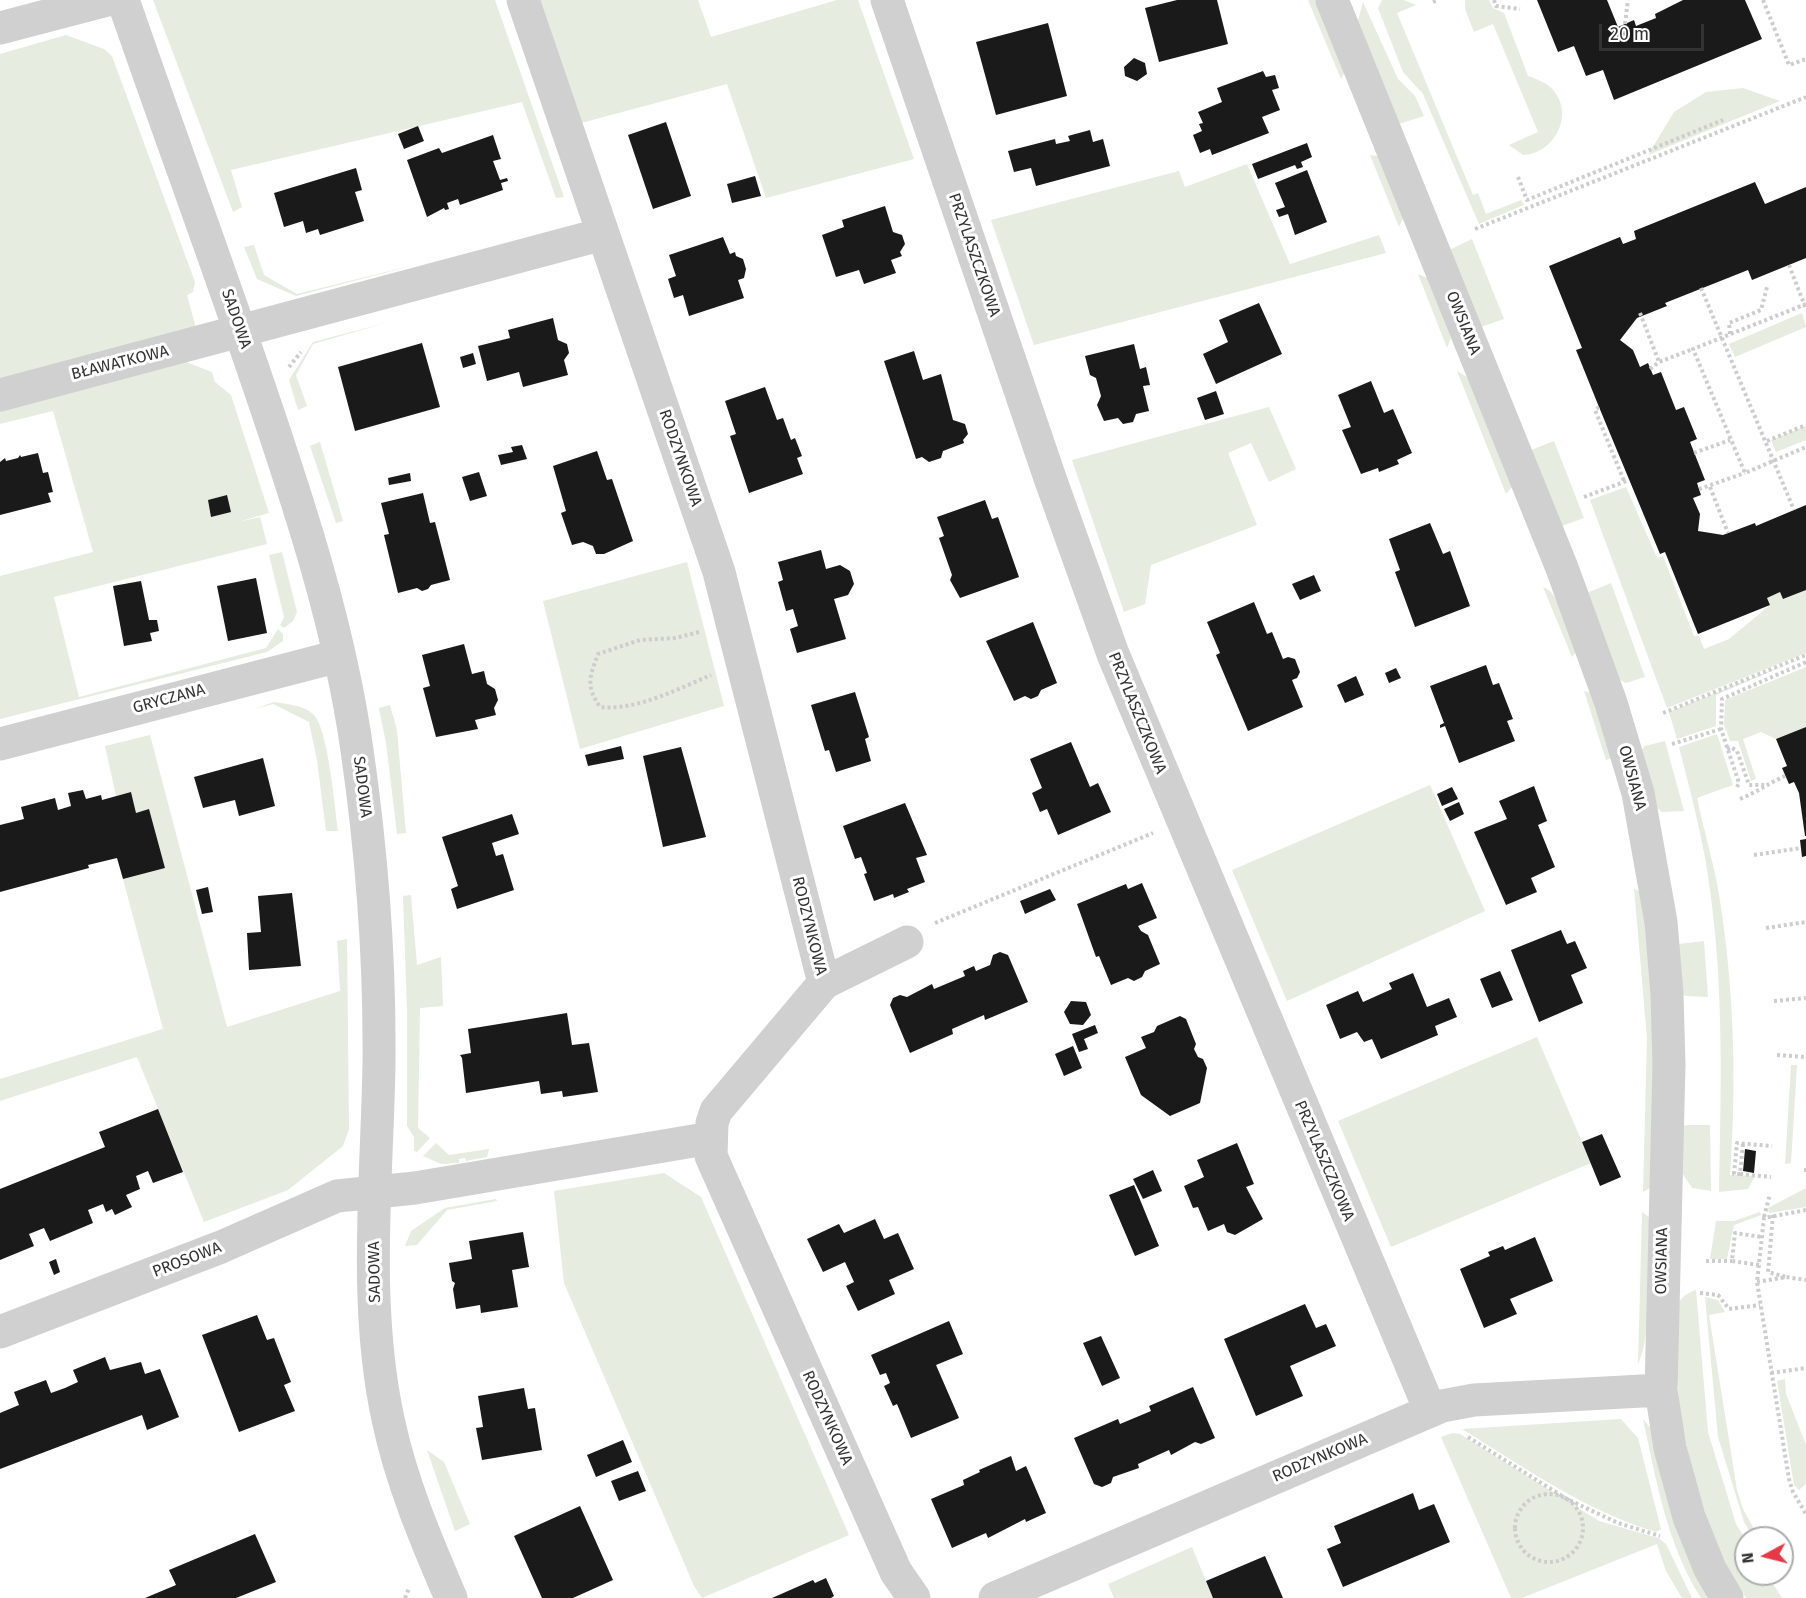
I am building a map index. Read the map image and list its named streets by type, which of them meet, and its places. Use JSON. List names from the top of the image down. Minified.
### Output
{"streets":{"street":["PRZYLASZCZKOWA","SADOWA","OWSIANA","BŁAWATKOWA","RODZYNKOWA","GRYCZANA","PROSOWA"]},"crossings":[["PRZYLASZCZKOWA","RODZYNKOWA"],["SADOWA","BŁAWATKOWA"],["SADOWA","GRYCZANA"],["SADOWA","PROSOWA"],["OWSIANA","RODZYNKOWA"],["RODZYNKOWA","PROSOWA"]],"scale_bar":"20 m","north":"left"}
